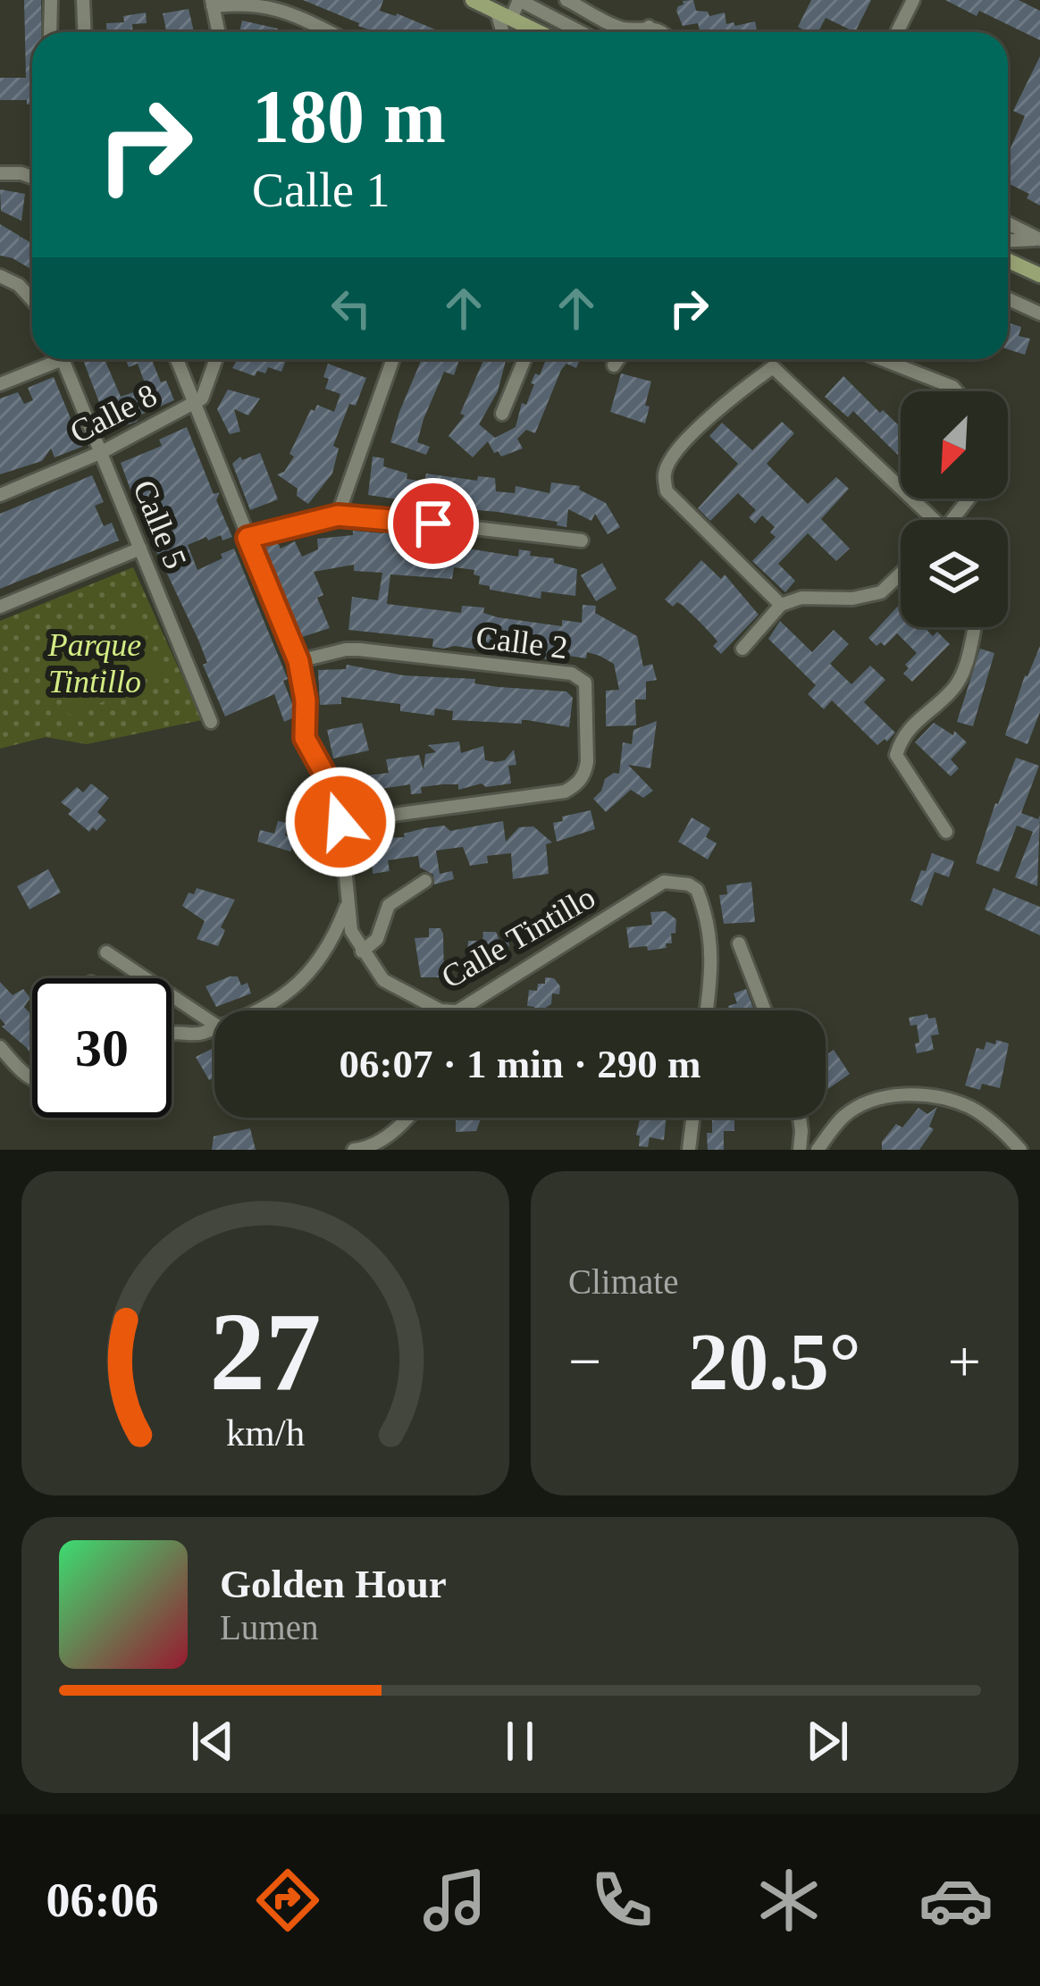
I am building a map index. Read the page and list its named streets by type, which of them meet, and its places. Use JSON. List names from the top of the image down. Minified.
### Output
{"streets":{"street":["Calle 8","Calle 5","Calle 2","Calle Tintillo"]},"crossings":[["Calle 8","Calle 5"],["Calle 8","Calle Tintillo"],["Calle 2","Calle Tintillo"]],"parks":["Parque Tintillo"],"north":"bottom left","page":{"turn":["180 m","Calle 1"],"limit":"30","trip":"06:07 · 1 min · 290 m","tile":"Climate","heat":["−","20.5°","+"],"song":["Golden Hour","Lumen"],"tabs":"06:06","gauge":["27","km/h"]}}
